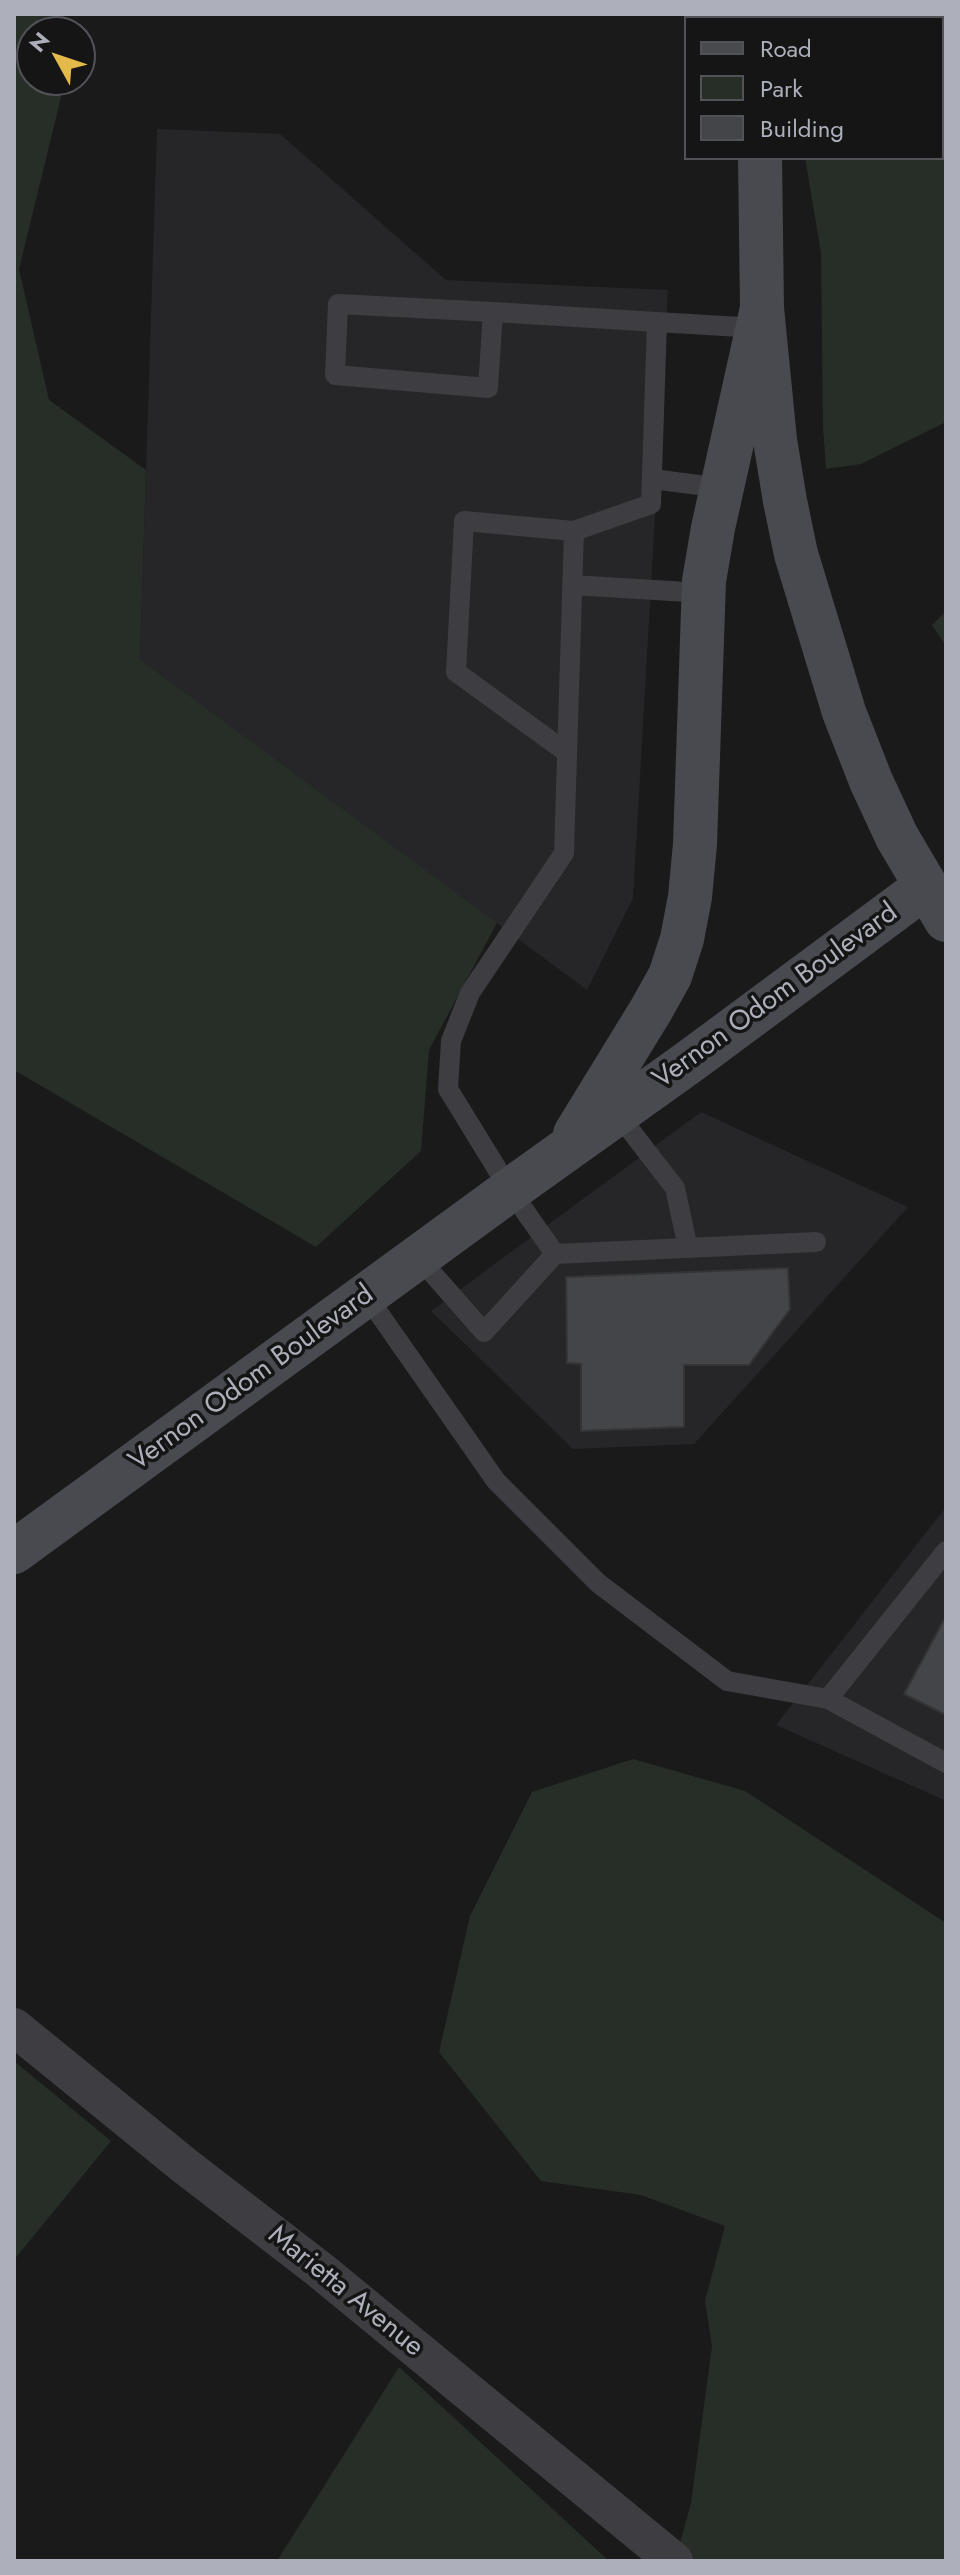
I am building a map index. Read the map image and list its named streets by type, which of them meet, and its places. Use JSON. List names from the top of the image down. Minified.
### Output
{"streets":{"main road":["Vernon Odom Boulevard"],"street":["Marietta Avenue"]},"legend":["Road","Park","Building"],"north":"top left"}
